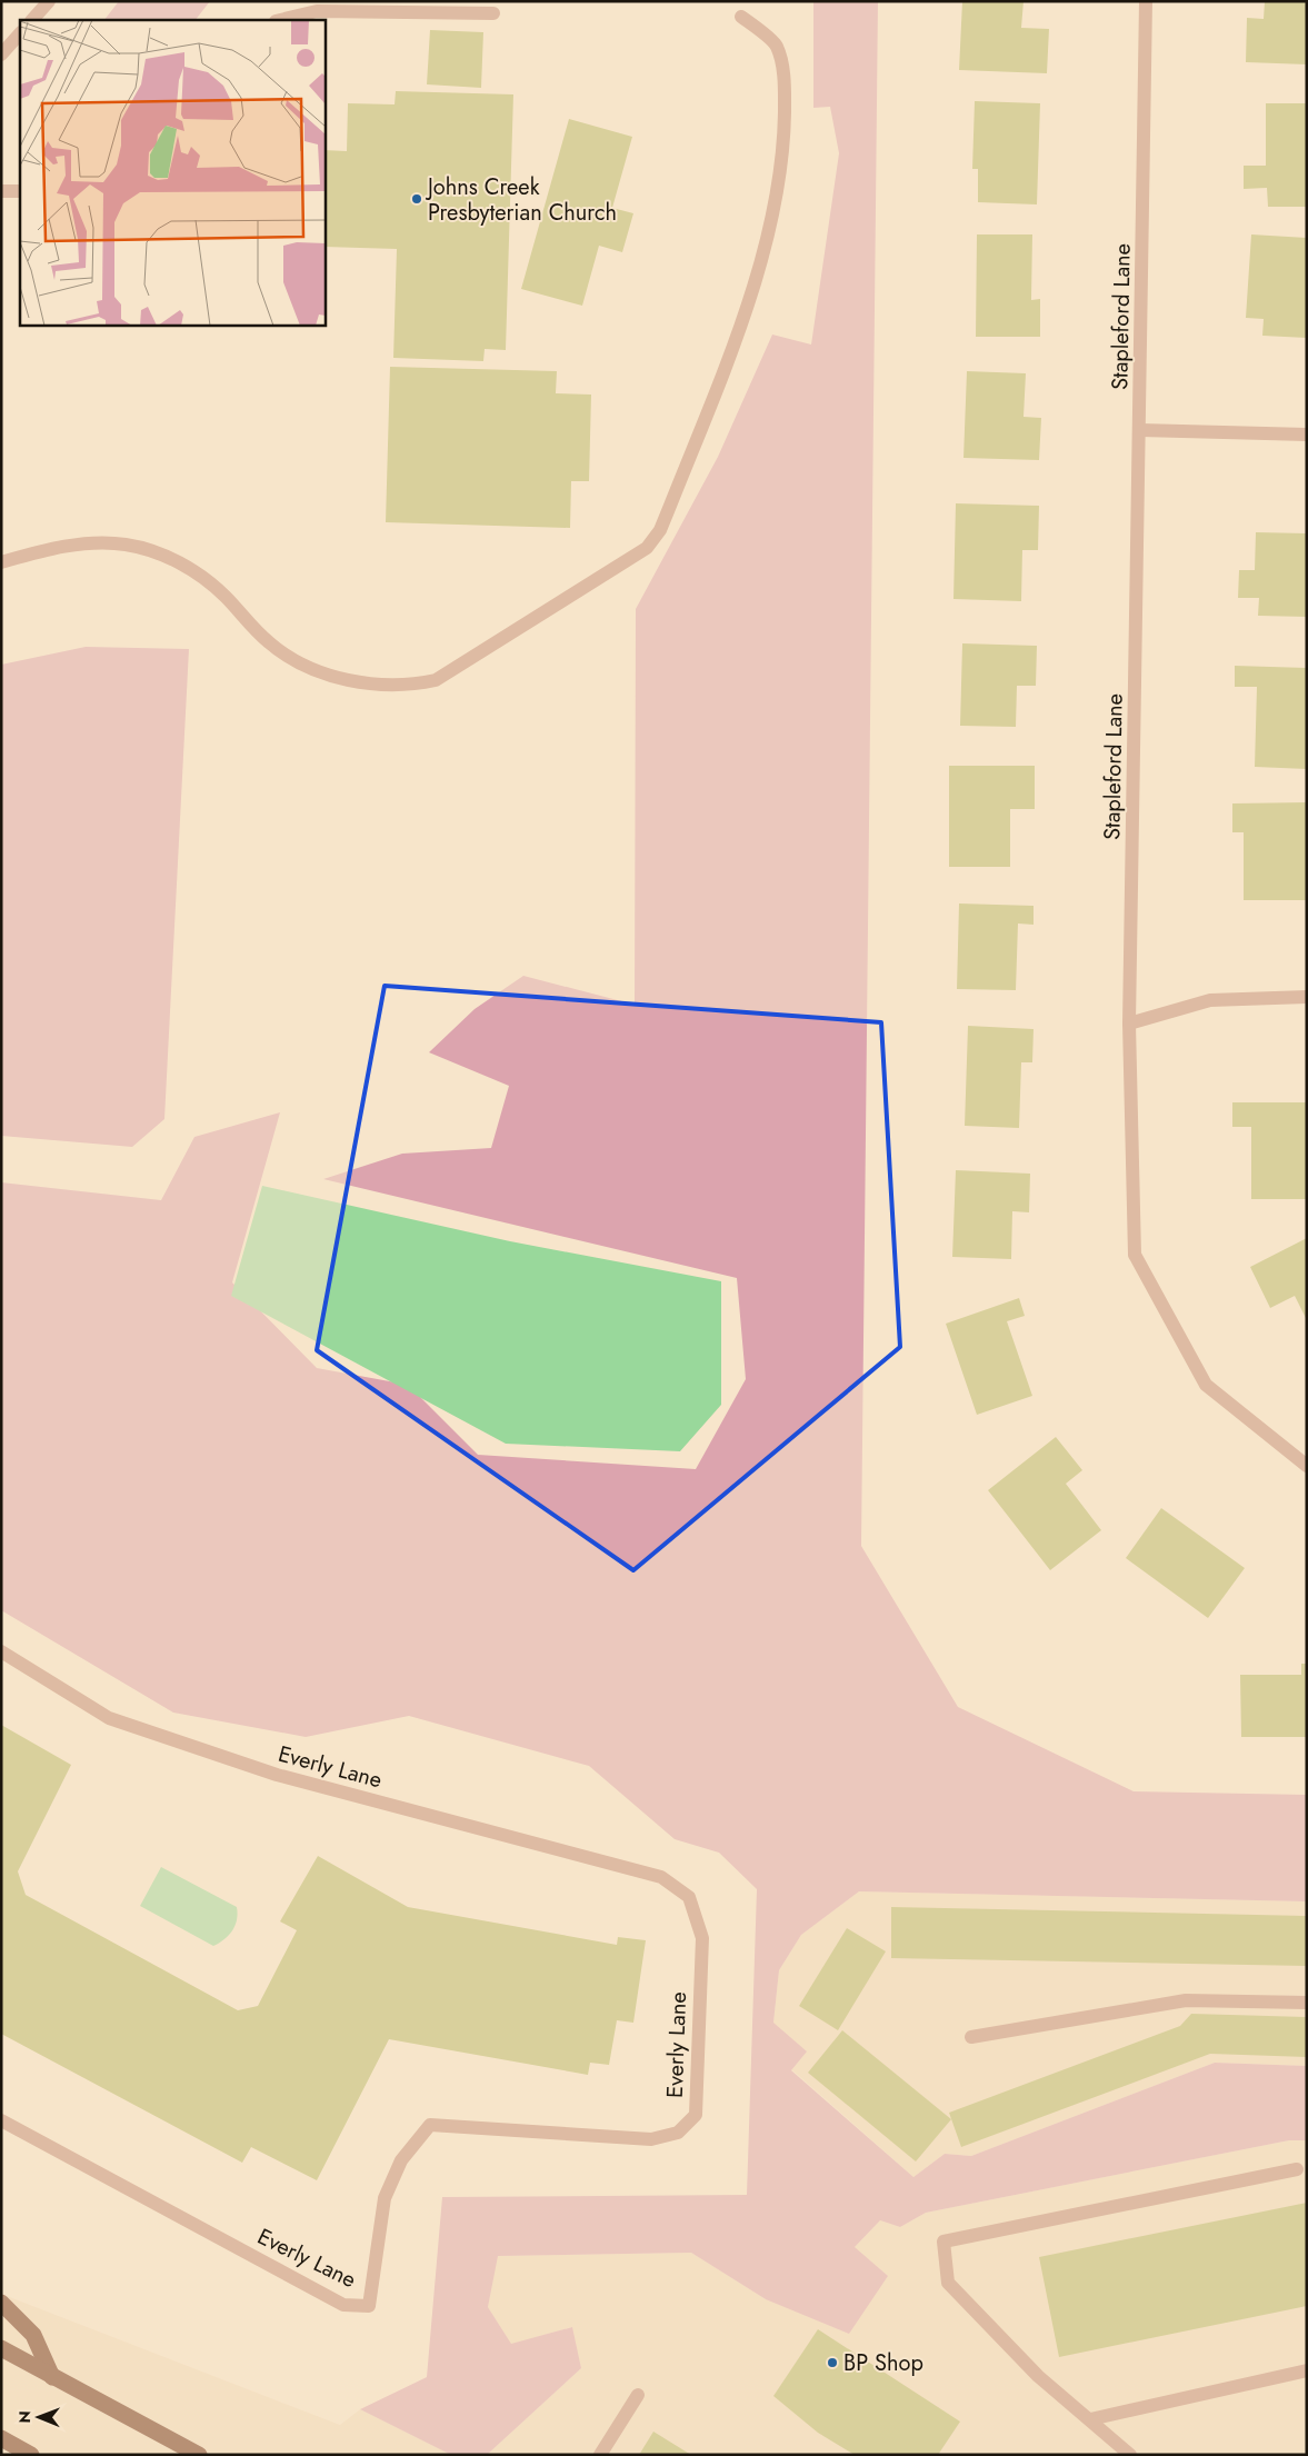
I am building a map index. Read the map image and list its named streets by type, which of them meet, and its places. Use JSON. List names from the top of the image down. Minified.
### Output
{"streets":{"street":["Stapleford Lane","Everly Lane"]},"places":["Johns Creek Presbyterian Church","BP Shop"],"north":"left"}
